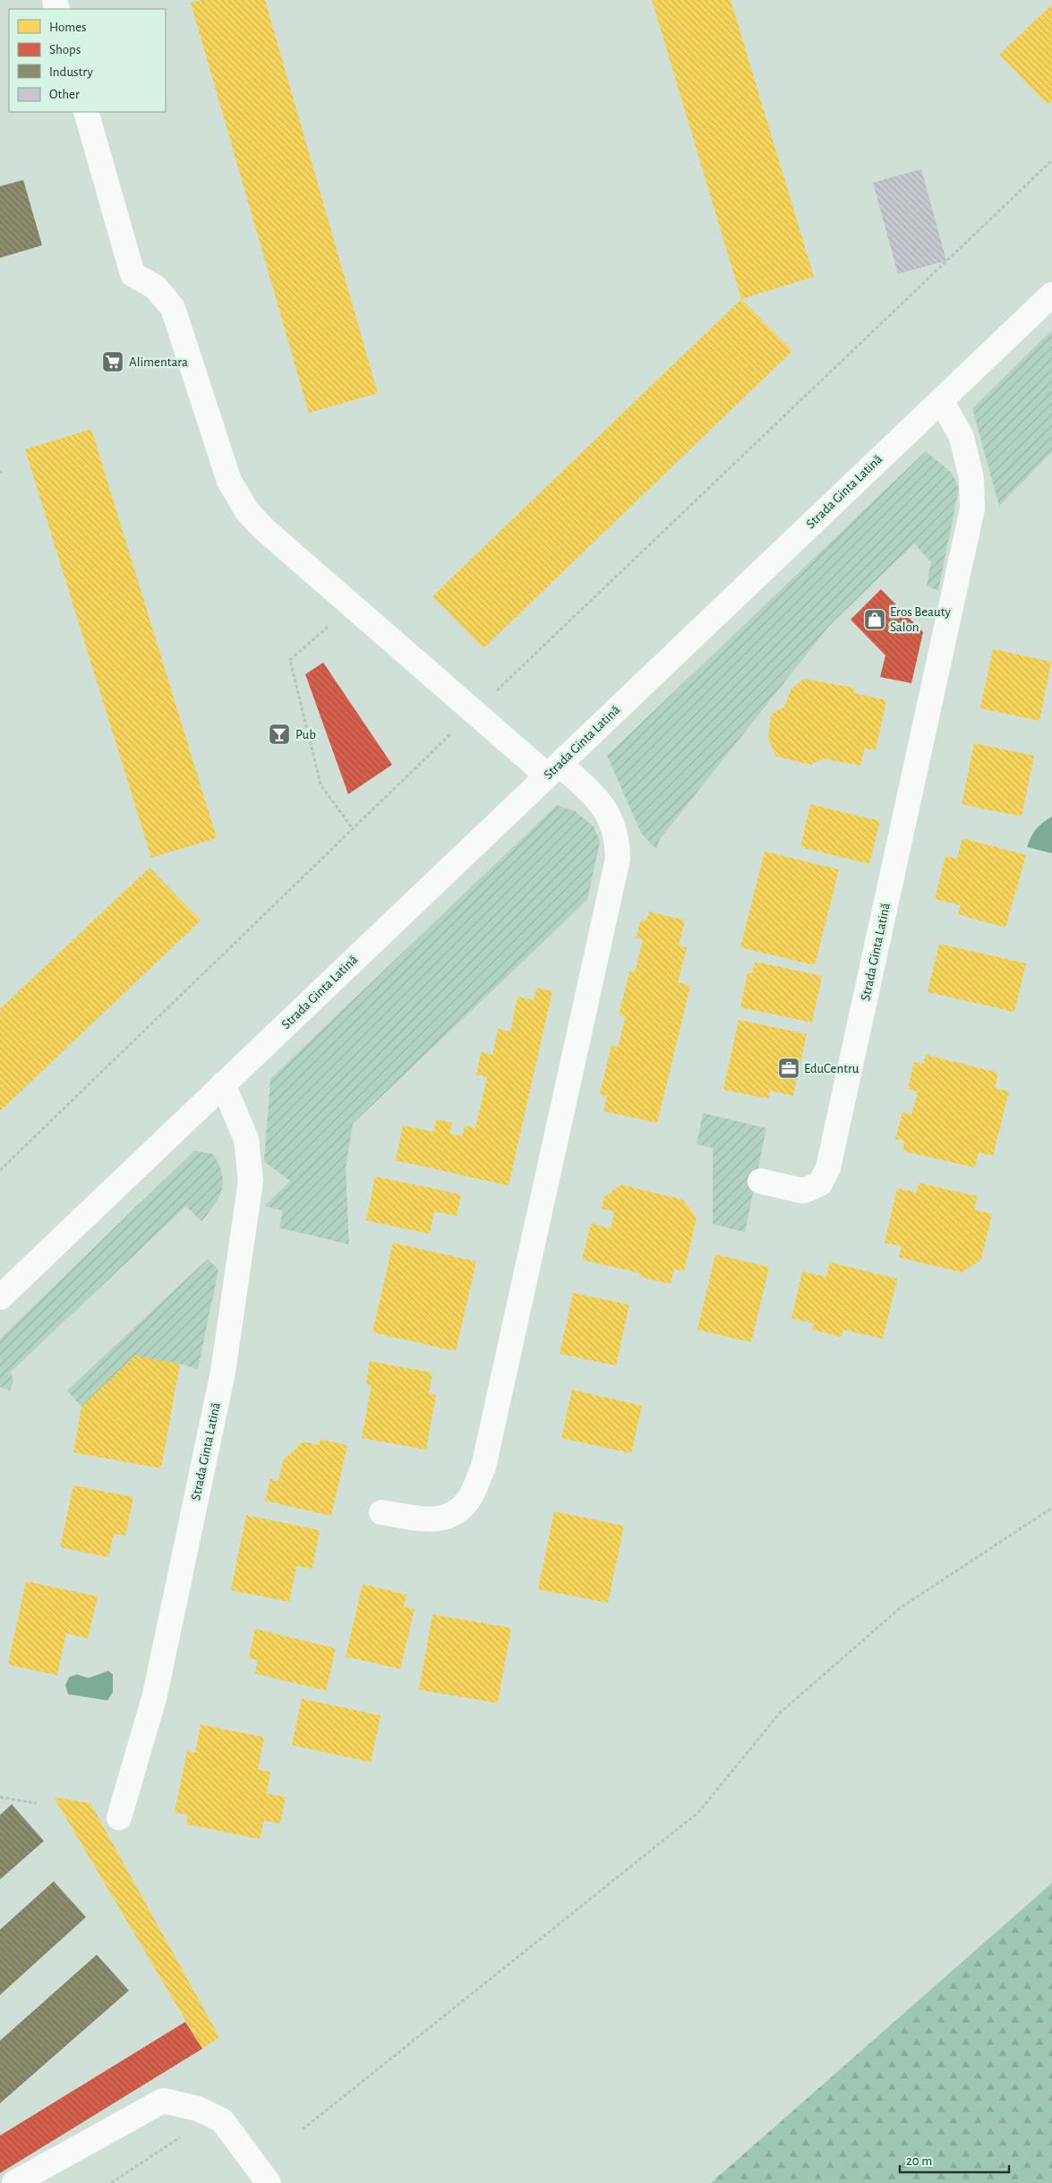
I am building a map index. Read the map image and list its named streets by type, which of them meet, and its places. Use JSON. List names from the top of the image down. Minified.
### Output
{"streets":{"street":["Strada Ginta Latină"]},"places":{"supermarket":["Alimentara"],"shop":["Eros Beauty Salon"],"bar":["Pub"],"office":["EduCentru"]},"legend":["Homes","Shops","Industry","Other"],"scale_bar":"20 m"}
